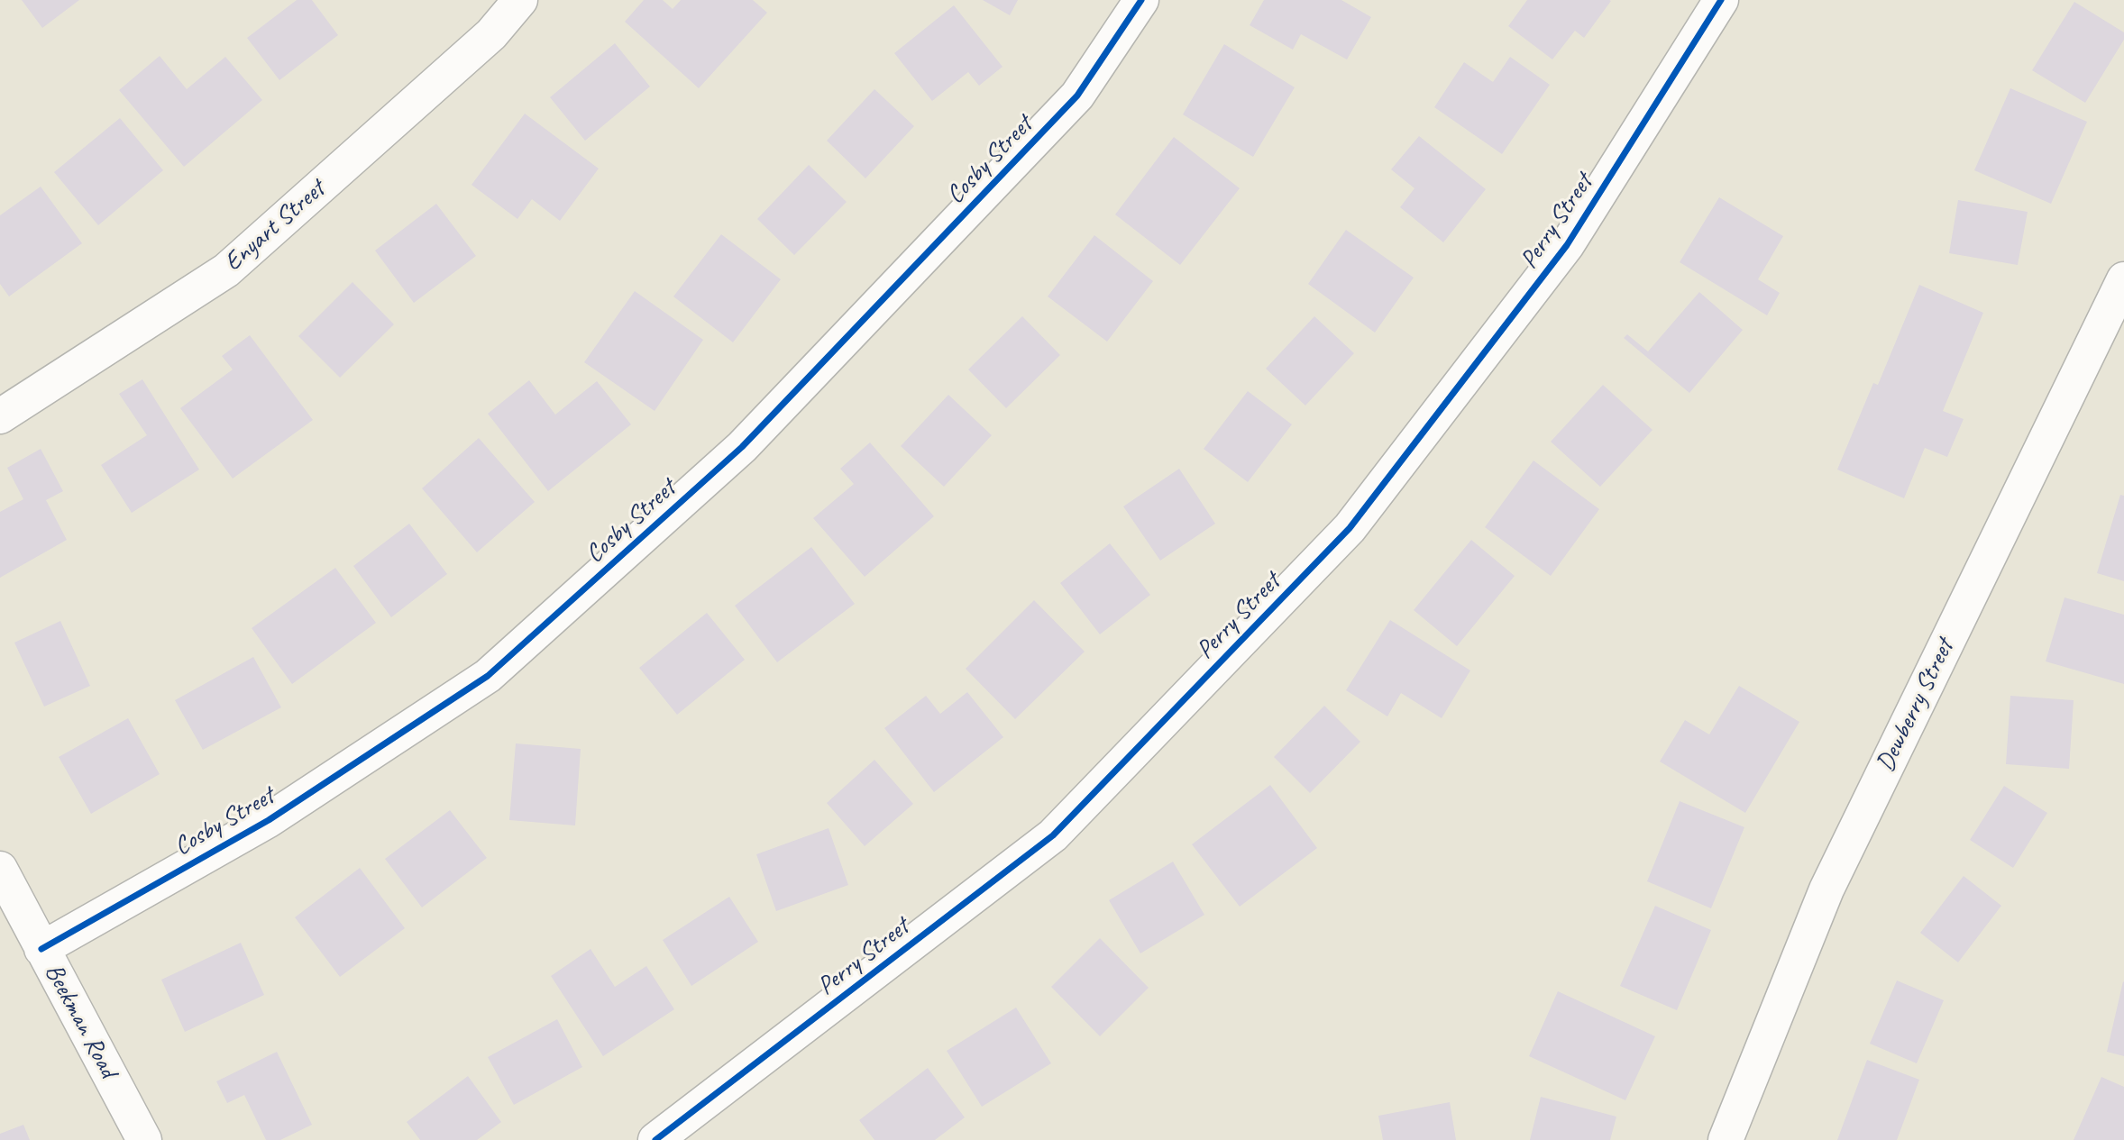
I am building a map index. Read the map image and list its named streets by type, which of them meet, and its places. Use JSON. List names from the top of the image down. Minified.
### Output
{"streets":{"street":["Cosby Street","Perry Street","Enyart Street","Dewberry Street","Beekman Road"]},"crossings":[["Cosby Street","Beekman Road"]]}
